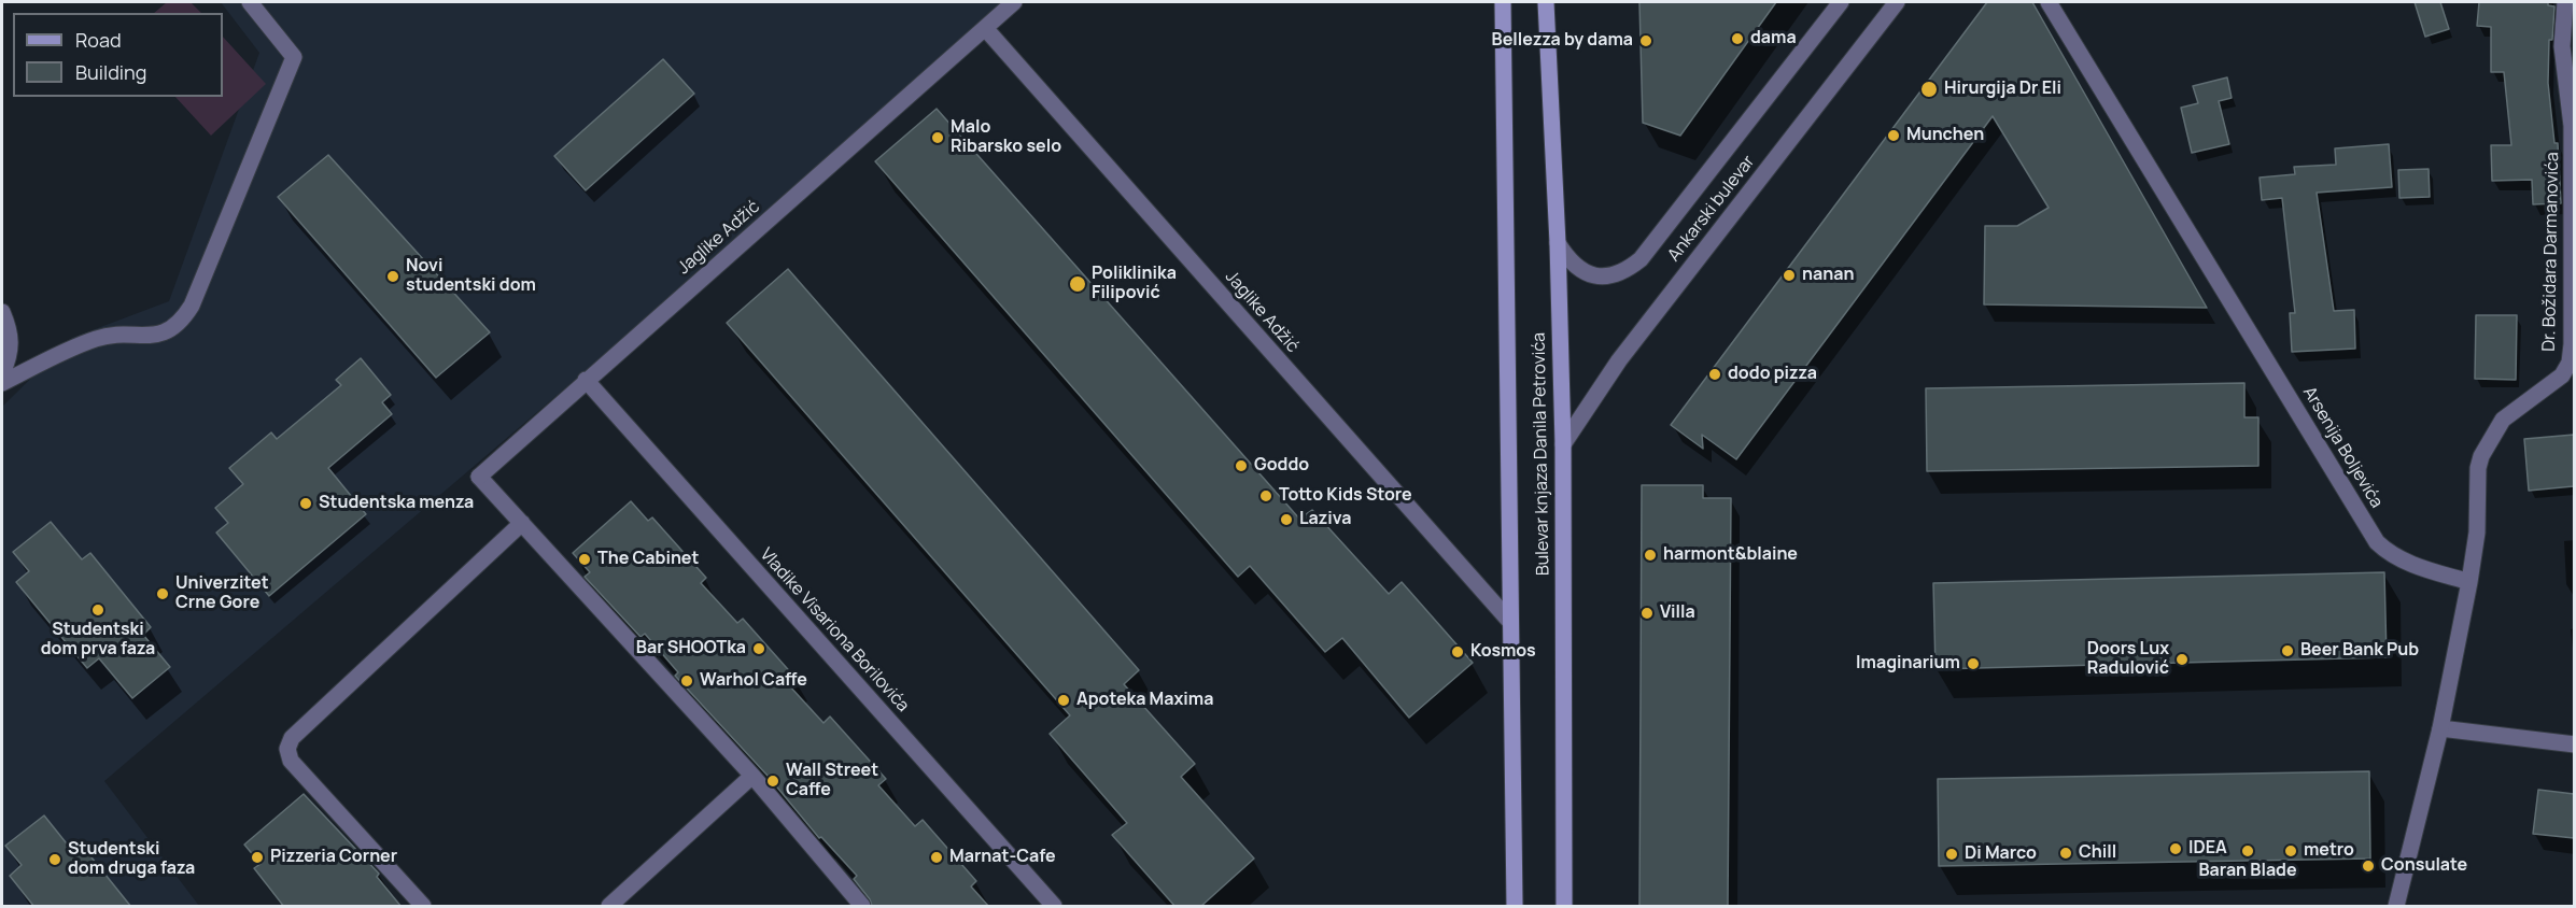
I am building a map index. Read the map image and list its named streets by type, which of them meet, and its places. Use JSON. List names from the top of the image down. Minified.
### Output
{"streets":{"main road":["Bulevar knjaza Danila Petrovića"],"street":["Ankarski bulevar","Jaglike Adžić","Dr. Božidara Darmanovića","Arsenija Boljevića","Vladike Visariona Borilovića"]},"crossings":[["Ankarski bulevar","Bulevar knjaza Danila Petrovića"],["Jaglike Adžić","Bulevar knjaza Danila Petrovića"],["Jaglike Adžić","Vladike Visariona Borilovića"],["Dr. Božidara Darmanovića","Arsenija Boljevića"]],"places":["dama","Bellezza by dama","Hirurgija Dr Eli","Munchen","Malo Ribarsko selo","nanan","Novi studentski dom","Poliklinika Filipović","dodo pizza","Goddo","Totto Kids Store","Studentska menza","Laziva","harmont&blaine","The Cabinet","Univerzitet Crne Gore","Studentski dom prva faza","Villa","Bar SHOOTka","Beer Bank Pub","Kosmos","Doors Lux Radulović","Imaginarium","Warhol Caffe","Apoteka Maxima","Wall Street Caffe","IDEA","Baran Blade","metro","Chill","Di Marco","Pizzeria Corner","Marnat-Cafe","Studentski dom druga faza","Consulate"],"legend":["Road","Building"]}
